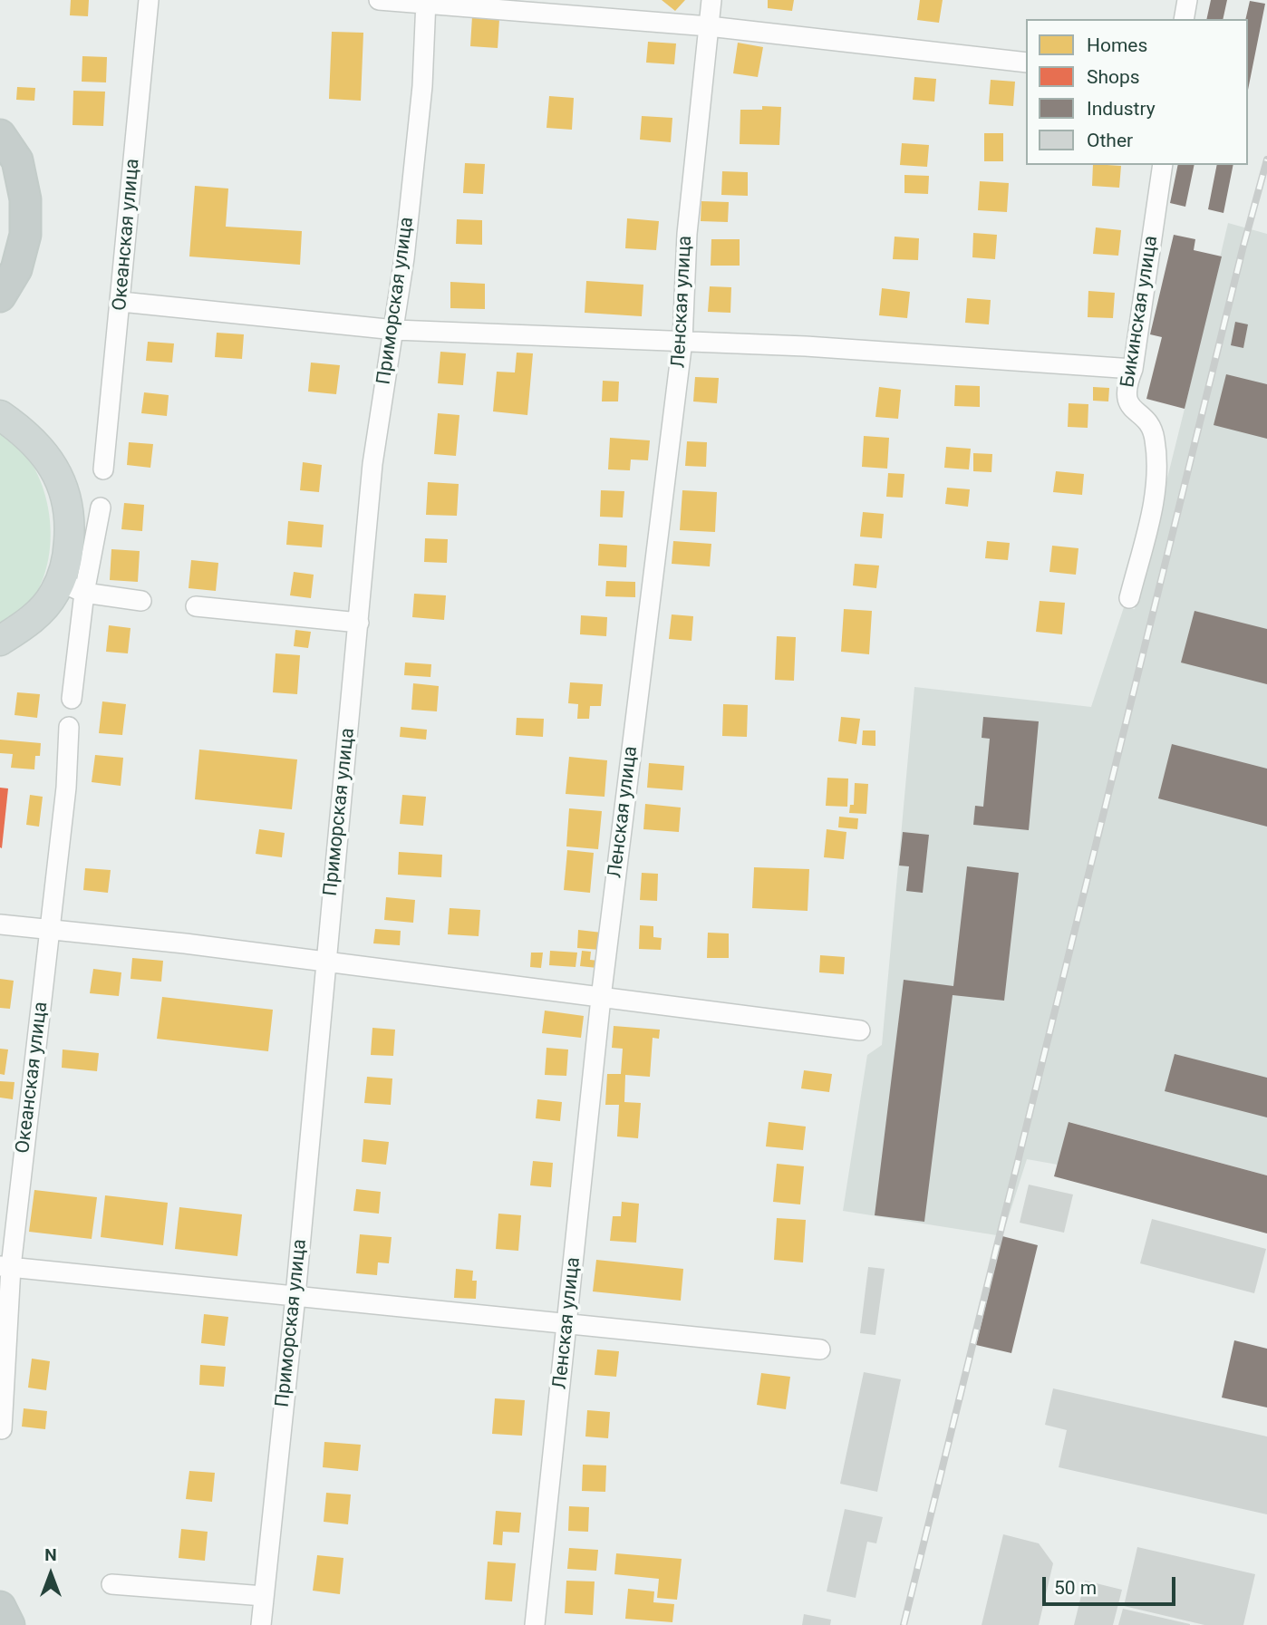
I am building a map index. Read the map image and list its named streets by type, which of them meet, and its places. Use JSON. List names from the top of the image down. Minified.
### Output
{"streets":{"street":["Океанская улица","Приморская улица","Ленская улица","Бикинская улица"]},"legend":["Homes","Shops","Industry","Other"],"scale_bar":"50 m","north":"top"}
